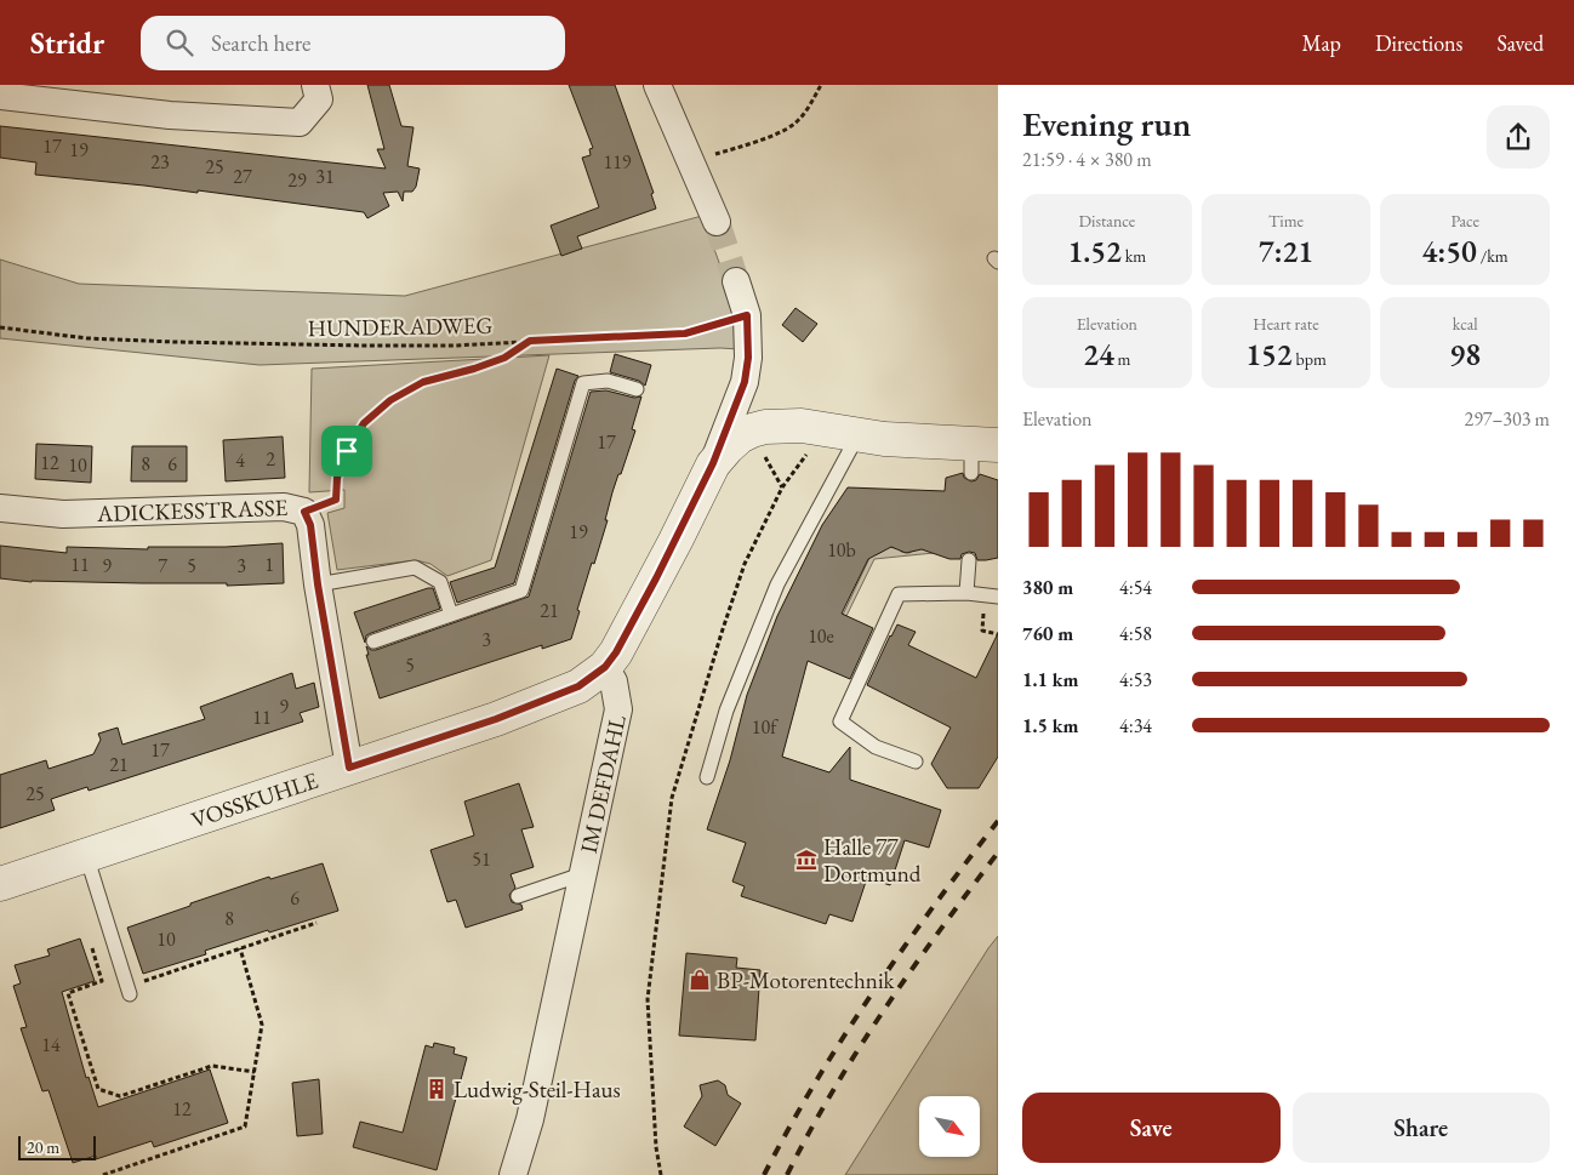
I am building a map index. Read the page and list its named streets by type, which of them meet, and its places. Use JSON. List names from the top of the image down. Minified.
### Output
{"streets":{"street":["ADICKESSTRASSE","IM DEFDAHL","VOSSKUHLE"],"path":["HUNDERADWEG"]},"crossings":[["ADICKESSTRASSE","VOSSKUHLE"],["IM DEFDAHL","VOSSKUHLE"]],"places":{"museum":["Halle 77 Dortmund"],"shop":["BP-Motorentechnik"],"building":["Ludwig-Steil-Haus"]},"house_numbers":["17","19","23","119","25","27","31","29","17","2","4","12","8","6","10","19","10b","11","1","9","7","5","3","21","10e","3","5","9","11","10f","17","21","25","51","6","8","10","14","12"],"scale_bar":"20 m","north":"bottom right","page":{"header":"Stridr","search":"Search here","nav":["Map","Directions","Saved"],"heading":["Evening run","21:59 · 4 × 380 m"],"stats":[["Distance","1.52 km"],["Time","7:21"],["Pace","4:50 /km"],["Elevation","24 m"],["Heart rate","152 bpm"],["kcal","98"]],"chart":["Elevation","297–303 m"],"list":[{"name":"380 m","note":"4:54"},{"name":"760 m","note":"4:58"},{"name":"1.1 km","note":"4:53"},{"name":"1.5 km","note":"4:34"}],"buttons":["Save","Share"],"scale":"20 m"}}
